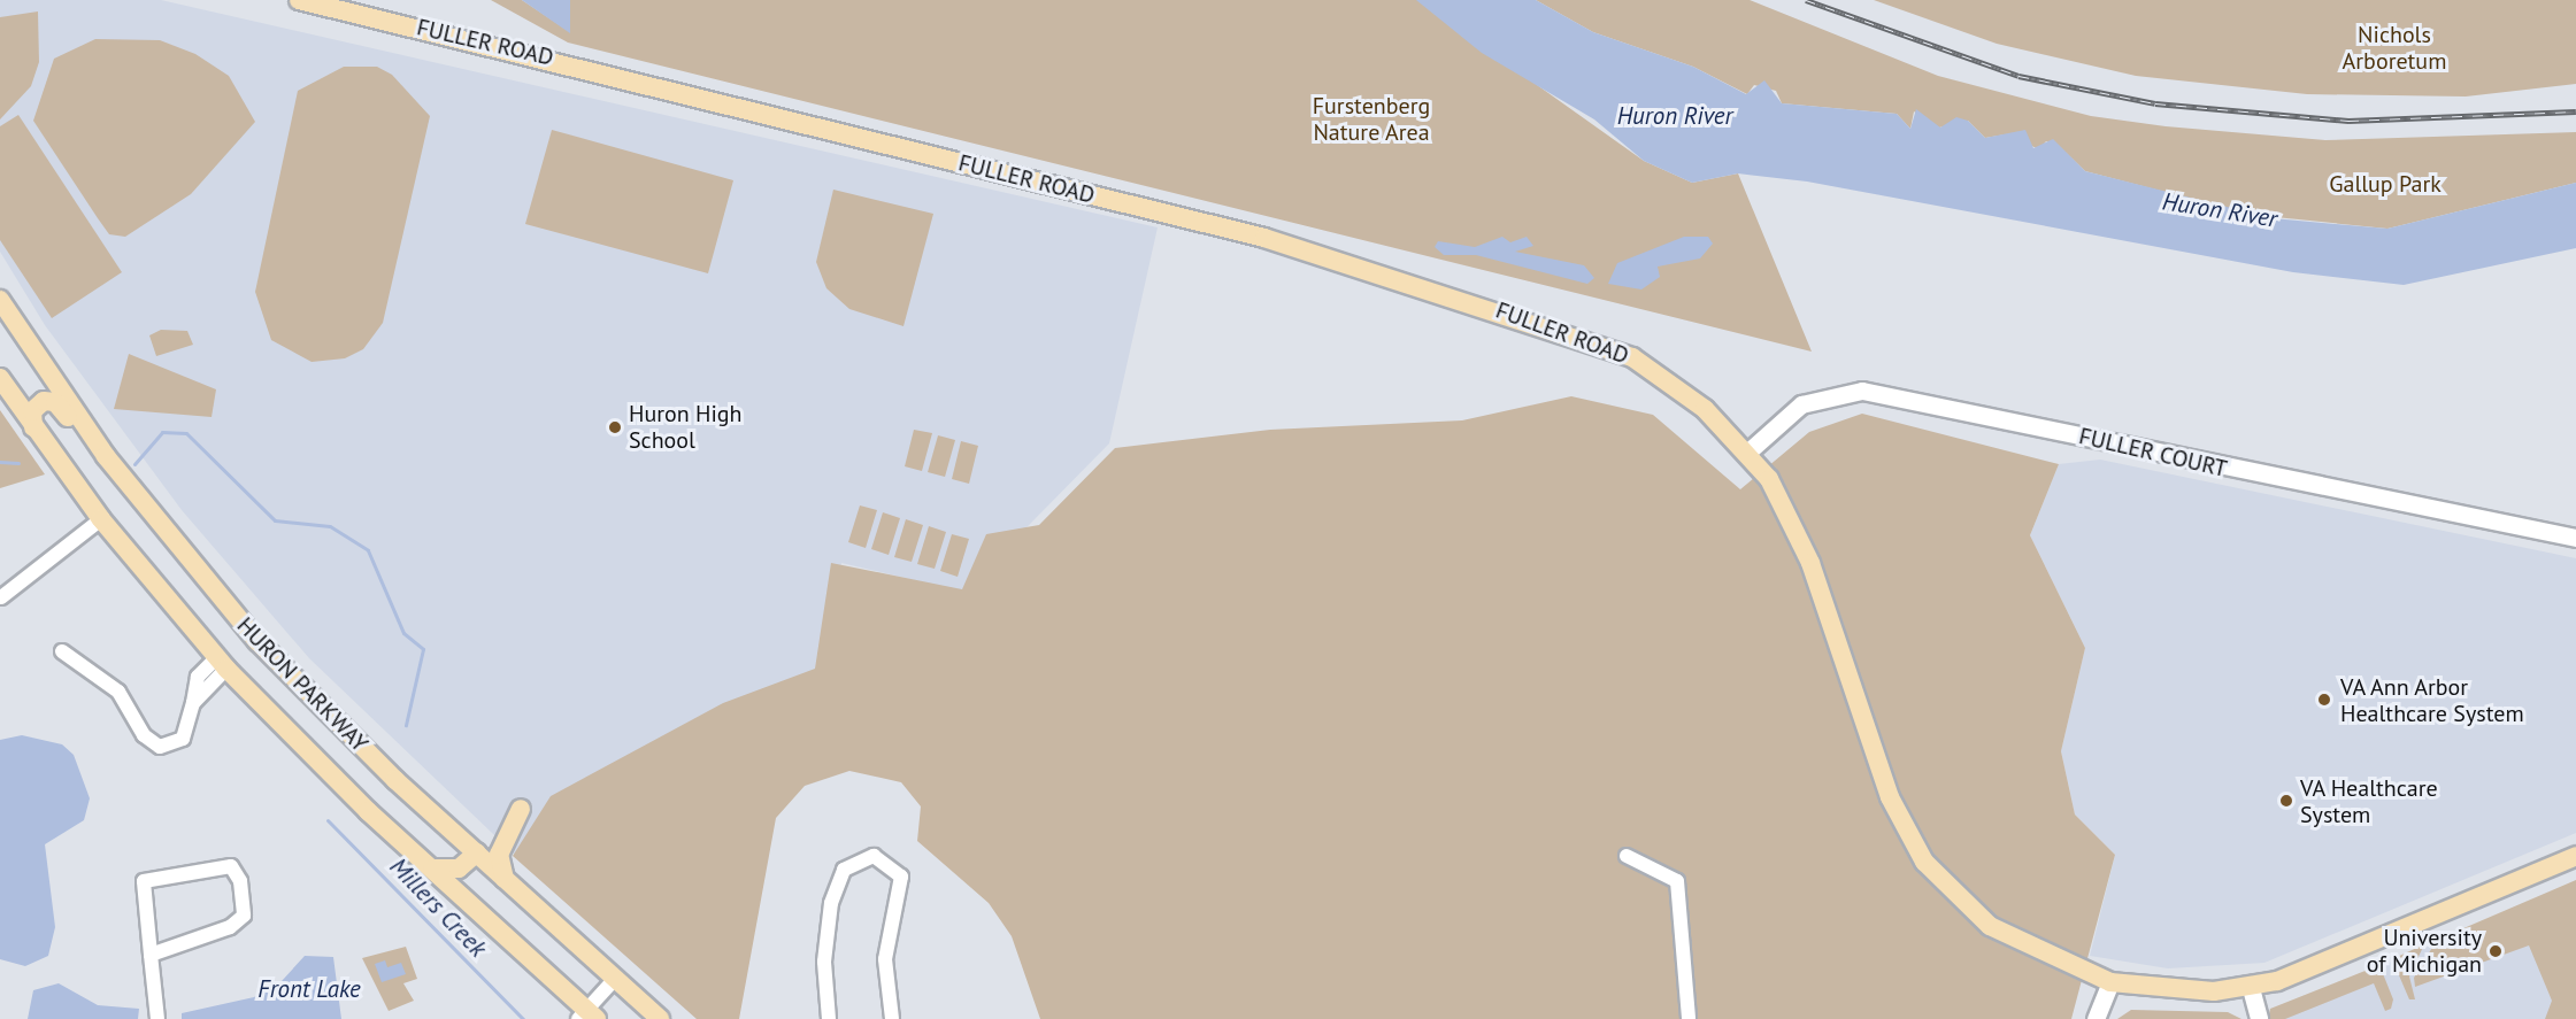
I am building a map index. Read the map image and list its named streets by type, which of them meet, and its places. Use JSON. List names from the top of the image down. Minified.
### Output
{"streets":{"main road":["FULLER ROAD","HURON PARKWAY"],"street":["FULLER COURT"]},"crossings":[["FULLER ROAD","FULLER COURT"]],"water":["Huron River","Millers Creek","Front Lake"],"parks":["Nichols Arboretum","Furstenberg Nature Area","Gallup Park"],"places":["Huron High School","VA Ann Arbor Healthcare System","VA Healthcare System","University of Michigan"]}
